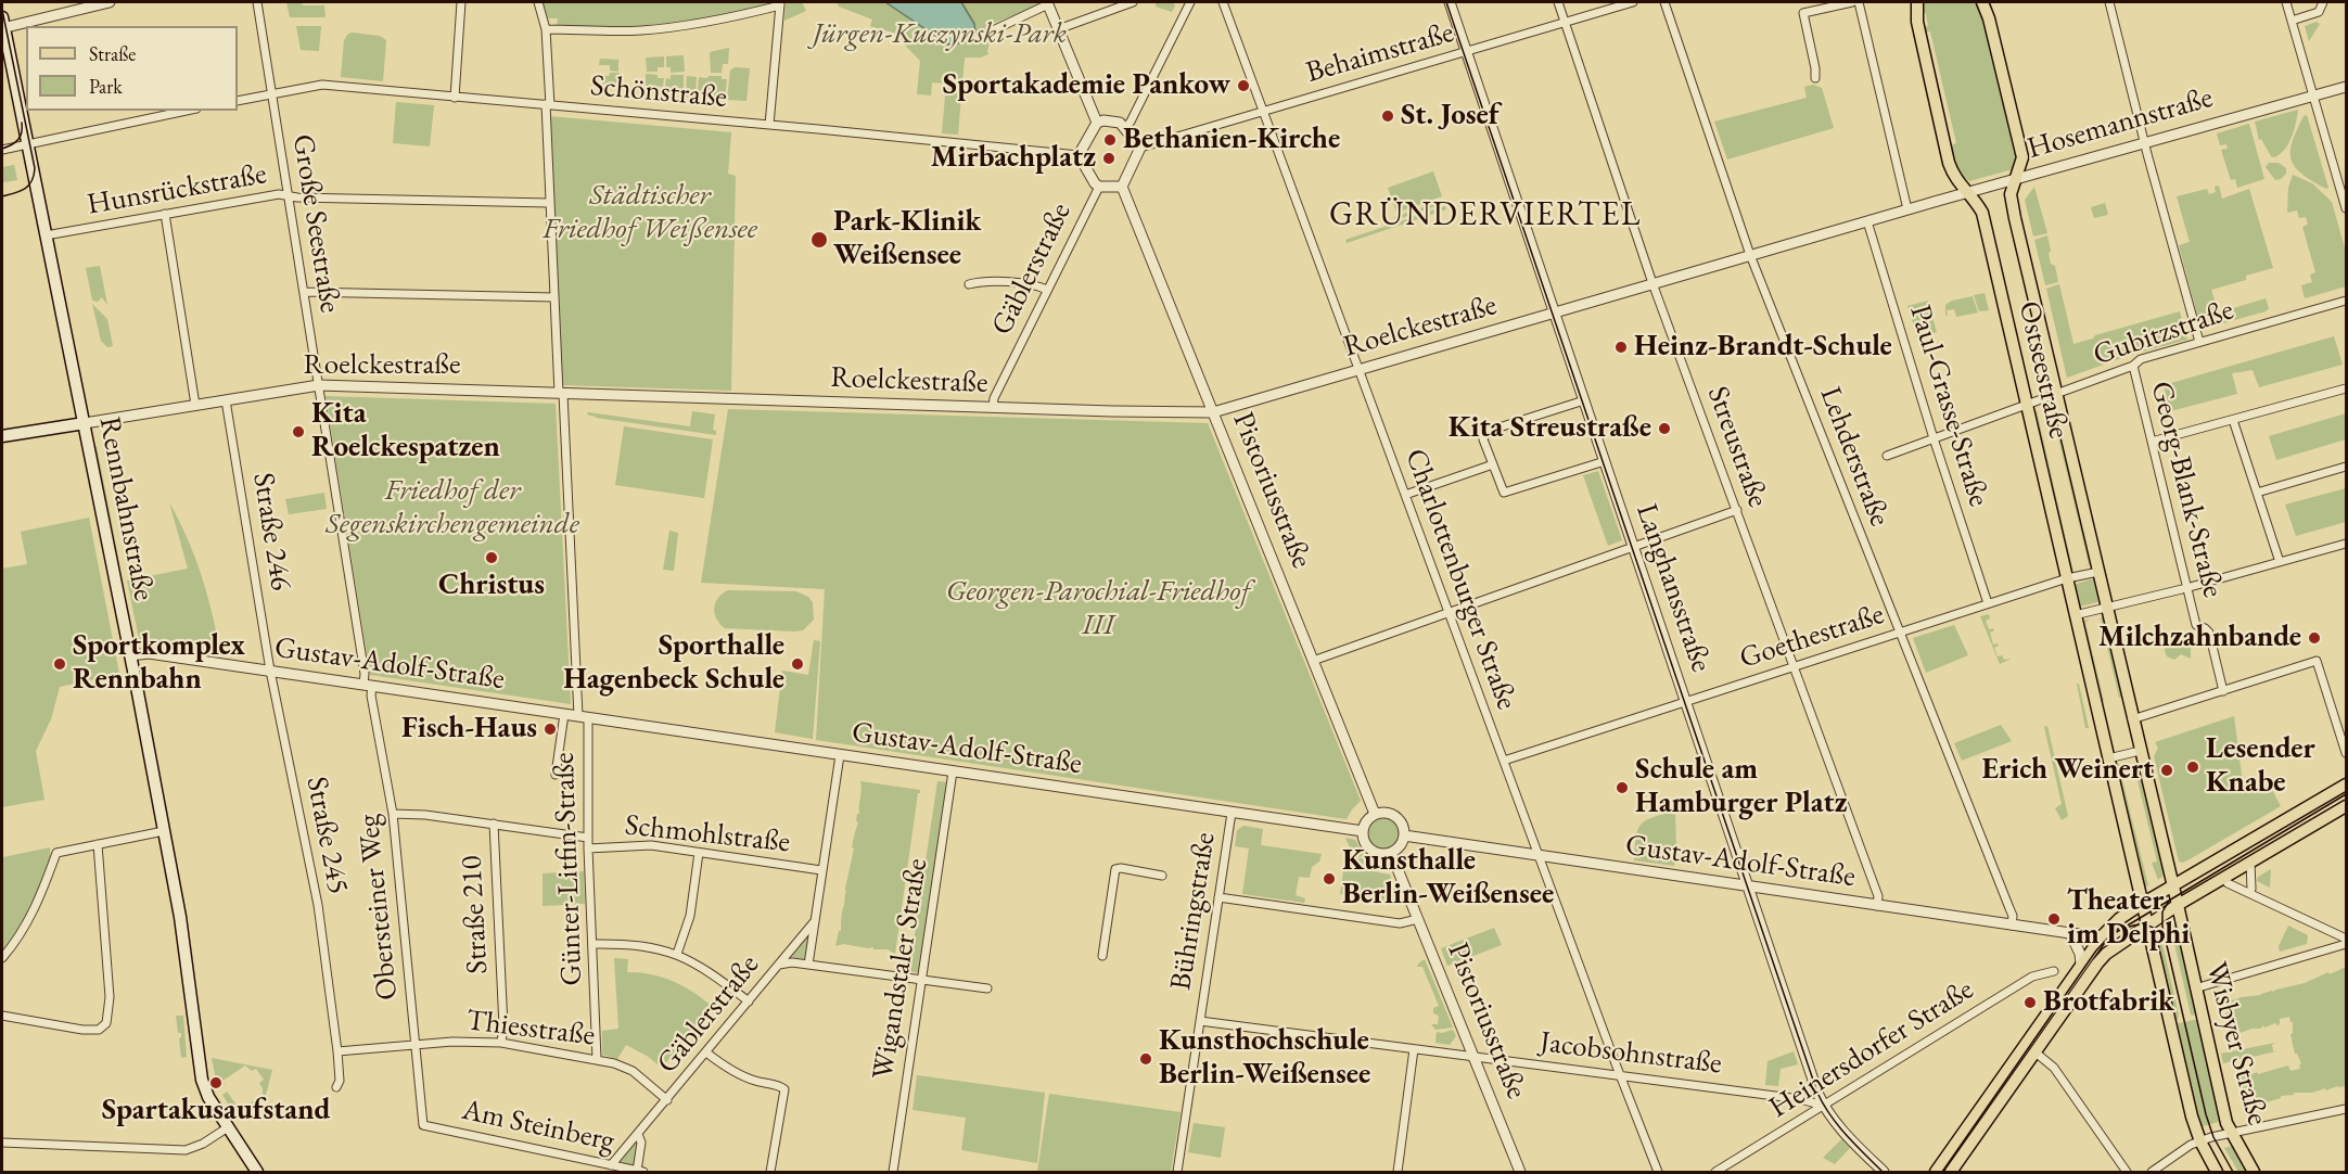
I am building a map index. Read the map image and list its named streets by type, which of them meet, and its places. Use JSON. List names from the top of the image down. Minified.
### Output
{"streets":{"main road":["Roelckestraße","Ostseestraße","Rennbahnstraße","Wisbyer Straße"],"street":["Behaimstraße","Schönstraße","Hosemannstraße","Hunsrückstraße","Große Seestraße","Gäblerstraße","Gubitzstraße","Paul-Grasse-Straße","Streustraße","Lehderstraße","Georg-Blank-Straße","Pistoriusstraße","Straße 246","Charlottenburger Straße","Langhansstraße","Goethestraße","Gustav-Adolf-Straße","Schmohlstraße","Straße 245","Günter-Litfin-Straße","Obersteiner Weg","Bühringstraße","Straße 210","Wigandstaler Straße","Thiesstraße","Heinersdorfer Straße","Jacobsohnstraße","Am Steinberg"]},"crossings":[["Behaimstraße","Schönstraße"],["Behaimstraße","Gäblerstraße"],["Behaimstraße","Streustraße"],["Behaimstraße","Pistoriusstraße"],["Behaimstraße","Charlottenburger Straße"],["Behaimstraße","Langhansstraße"],["Schönstraße","Große Seestraße"],["Schönstraße","Gäblerstraße"],["Schönstraße","Pistoriusstraße"],["Schönstraße","Günter-Litfin-Straße"],["Hosemannstraße","Roelckestraße"],["Hosemannstraße","Ostseestraße"],["Hosemannstraße","Paul-Grasse-Straße"],["Hunsrückstraße","Große Seestraße"],["Hunsrückstraße","Rennbahnstraße"],["Hunsrückstraße","Günter-Litfin-Straße"],["Große Seestraße","Roelckestraße"],["Große Seestraße","Gustav-Adolf-Straße"],["Große Seestraße","Obersteiner Weg"],["Gäblerstraße","Roelckestraße"],["Gäblerstraße","Pistoriusstraße"],["Gäblerstraße","Gustav-Adolf-Straße"],["Gäblerstraße","Schmohlstraße"],["Gäblerstraße","Thiesstraße"],["Gäblerstraße","Am Steinberg"],["Roelckestraße","Streustraße"],["Roelckestraße","Lehderstraße"],["Roelckestraße","Pistoriusstraße"],["Roelckestraße","Rennbahnstraße"],["Roelckestraße","Straße 246"],["Roelckestraße","Charlottenburger Straße"],["Roelckestraße","Langhansstraße"],["Roelckestraße","Günter-Litfin-Straße"],["Gubitzstraße","Ostseestraße"],["Gubitzstraße","Paul-Grasse-Straße"],["Gubitzstraße","Georg-Blank-Straße"],["Ostseestraße","Goethestraße"],["Ostseestraße","Wisbyer Straße"],["Paul-Grasse-Straße","Goethestraße"],["Streustraße","Goethestraße"],["Streustraße","Gustav-Adolf-Straße"],["Lehderstraße","Goethestraße"],["Lehderstraße","Gustav-Adolf-Straße"],["Pistoriusstraße","Gustav-Adolf-Straße"],["Pistoriusstraße","Jacobsohnstraße"],["Rennbahnstraße","Gustav-Adolf-Straße"],["Straße 246","Gustav-Adolf-Straße"],["Straße 246","Straße 245"],["Charlottenburger Straße","Goethestraße"],["Charlottenburger Straße","Gustav-Adolf-Straße"],["Charlottenburger Straße","Jacobsohnstraße"],["Langhansstraße","Goethestraße"],["Langhansstraße","Gustav-Adolf-Straße"],["Langhansstraße","Heinersdorfer Straße"],["Langhansstraße","Jacobsohnstraße"],["Gustav-Adolf-Straße","Straße 245"],["Gustav-Adolf-Straße","Günter-Litfin-Straße"],["Gustav-Adolf-Straße","Obersteiner Weg"],["Gustav-Adolf-Straße","Bühringstraße"],["Gustav-Adolf-Straße","Wigandstaler Straße"],["Schmohlstraße","Günter-Litfin-Straße"],["Straße 245","Thiesstraße"],["Günter-Litfin-Straße","Thiesstraße"],["Obersteiner Weg","Thiesstraße"],["Obersteiner Weg","Am Steinberg"],["Bühringstraße","Jacobsohnstraße"],["Straße 210","Thiesstraße"],["Heinersdorfer Straße","Jacobsohnstraße"]],"districts":["GRÜNDERVIERTEL"],"parks":["Jürgen-Kuczynski-Park","Städtischer Friedhof Weißensee","Friedhof der Segenskirchengemeinde","Georgen-Parochial-Friedhof III"],"places":["Sportakademie Pankow","St. Josef","Bethanien-Kirche","Mirbachplatz","Park-Klinik Weißensee","Heinz-Brandt-Schule","Kita Streustraße","Kita Roelckespatzen","Christus","Milchzahnbande","Sportkomplex Rennbahn","Sporthalle Hagenbeck Schule","Fisch-Haus","Lesender Knabe","Erich Weinert","Schule am Hamburger Platz","Kunsthalle Berlin-Weißensee","Theater im Delphi","Brotfabrik","Kunsthochschule Berlin-Weißensee","Spartakusaufstand"],"legend":["Straße","Park"]}
